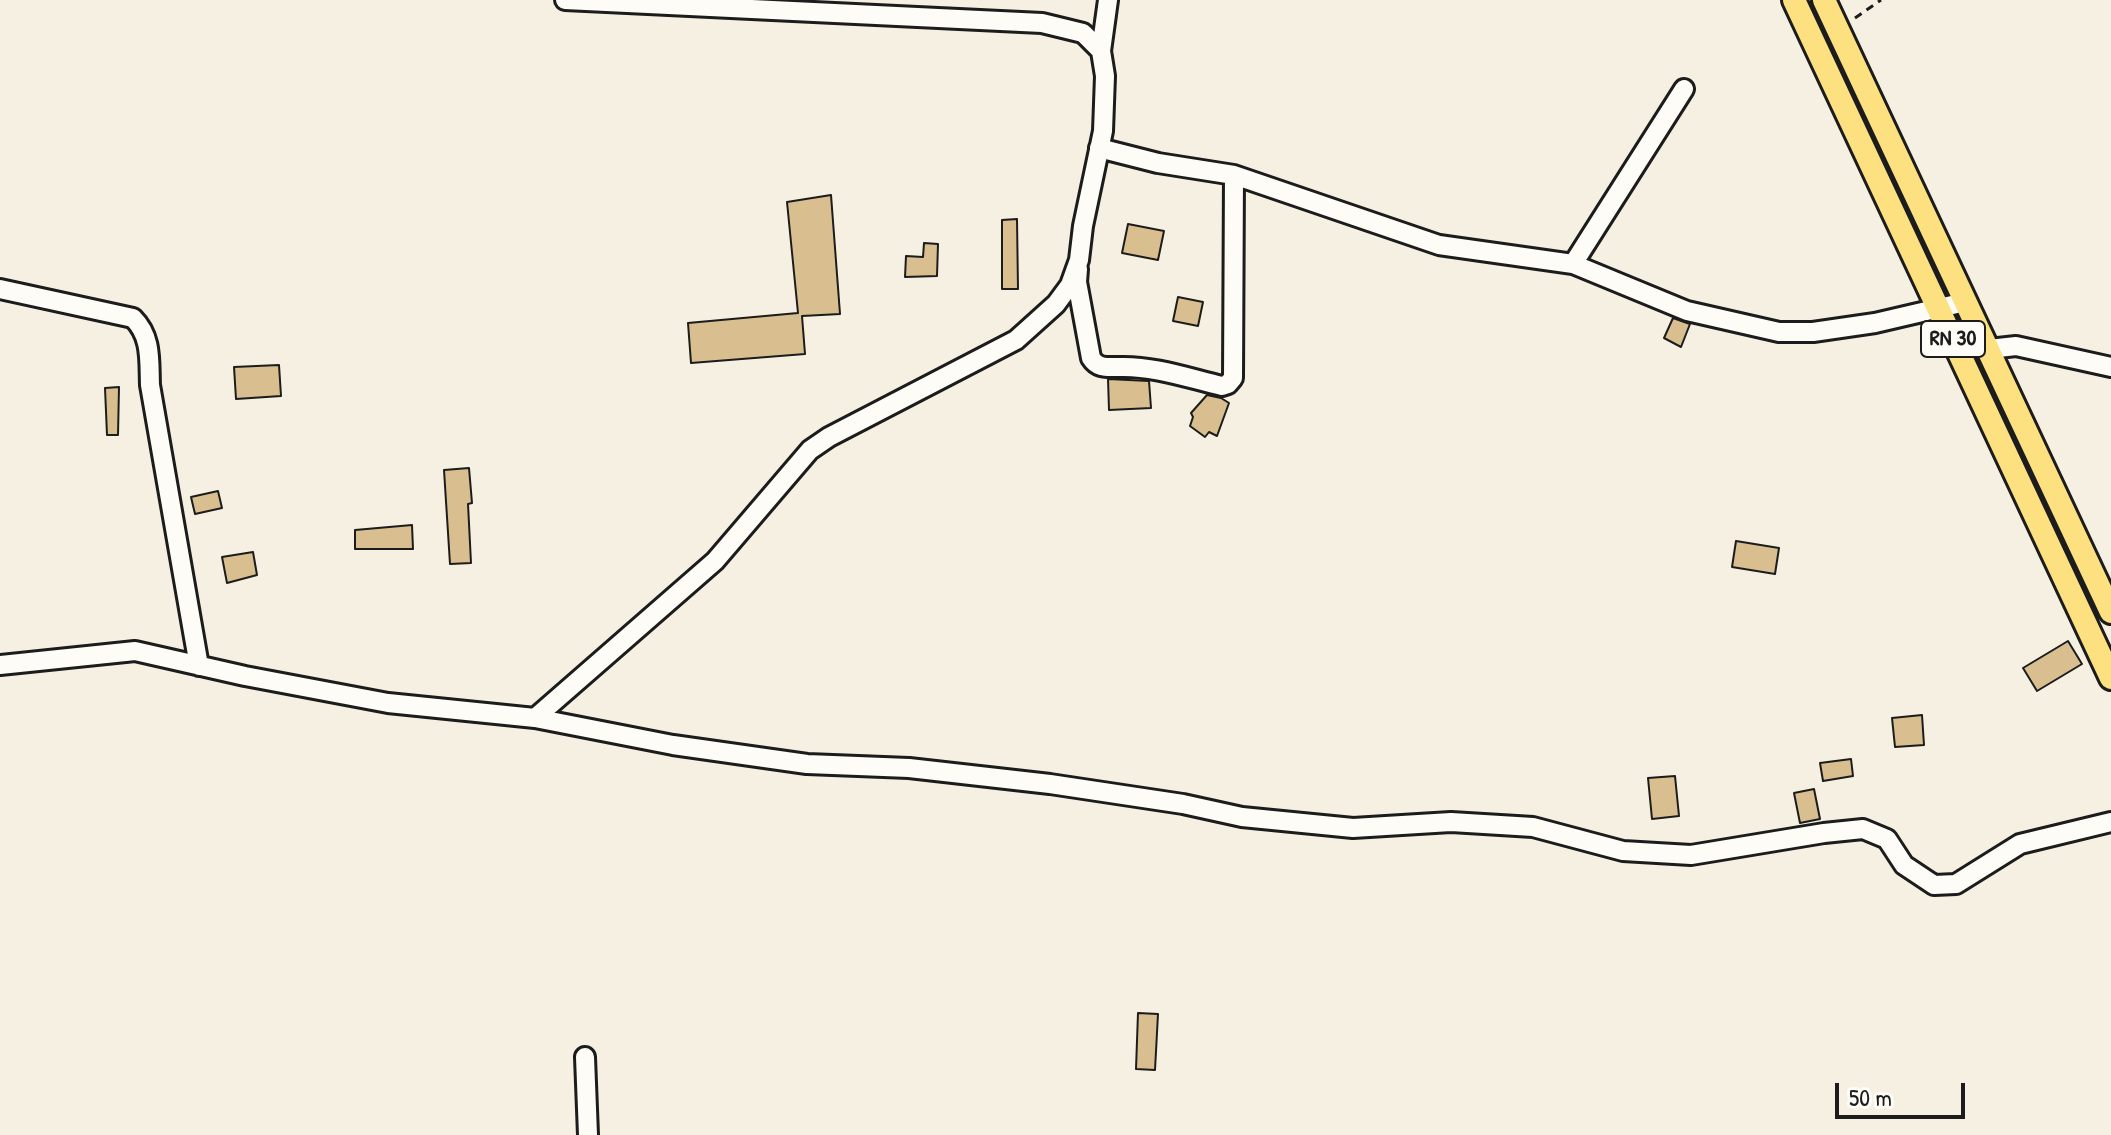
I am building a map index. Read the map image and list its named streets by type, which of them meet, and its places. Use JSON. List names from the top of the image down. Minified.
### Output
{"streets":{"main road":["RN 30"]},"scale_bar":"50 m"}
